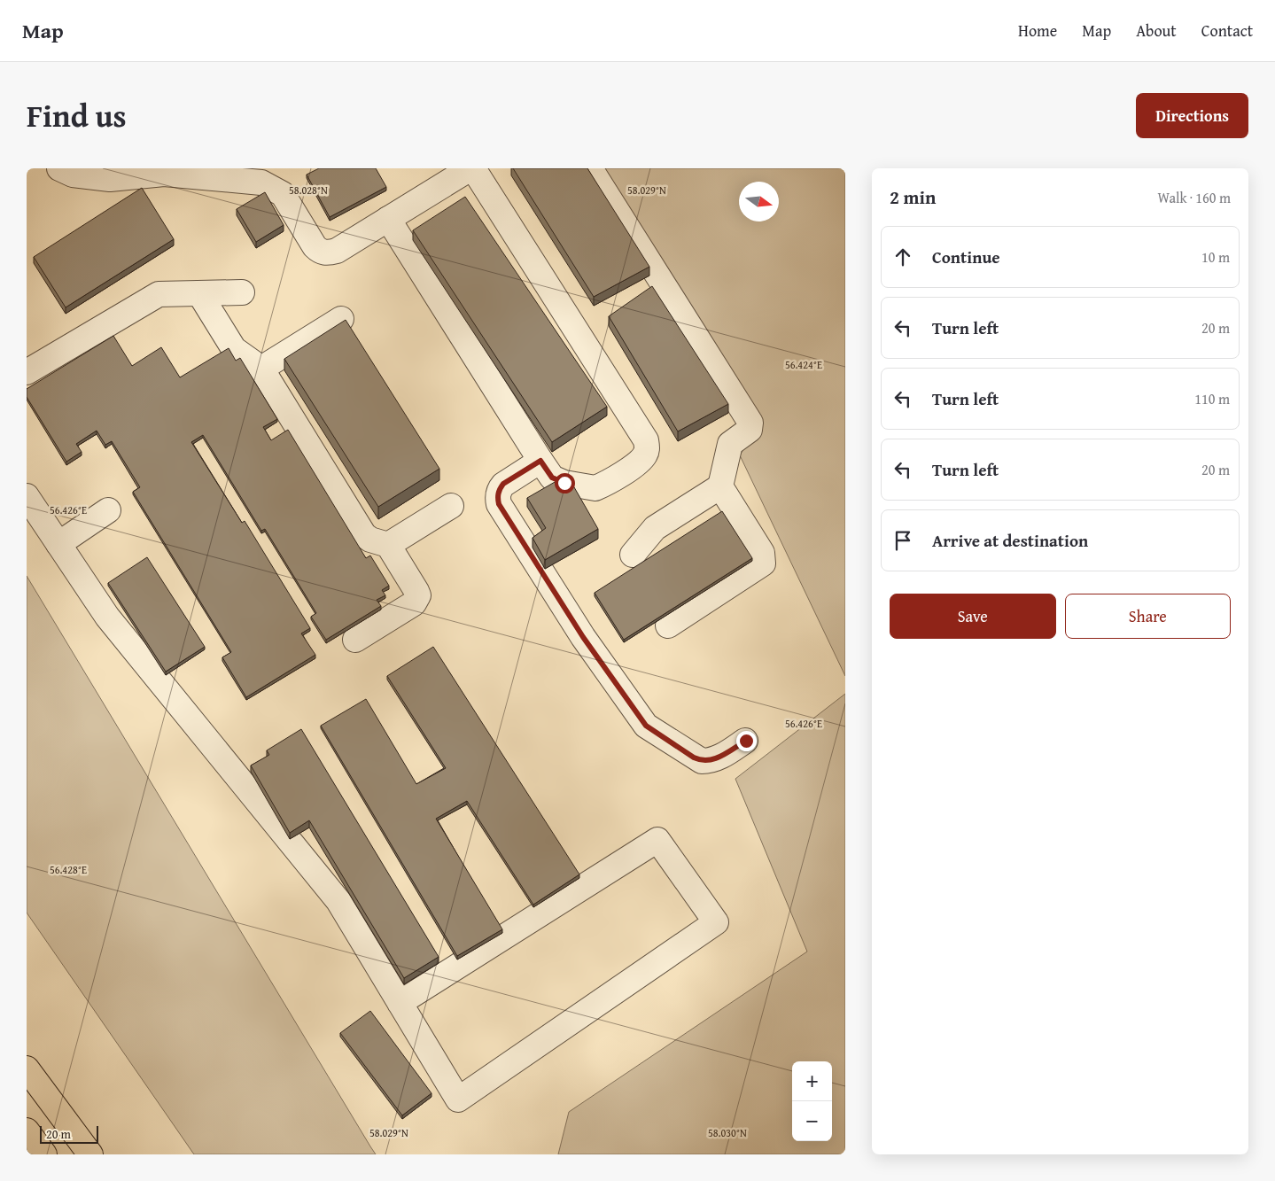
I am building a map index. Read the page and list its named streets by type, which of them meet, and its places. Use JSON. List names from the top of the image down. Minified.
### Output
{"scale_bar":"20 m","north":"right","page":{"header":"Map","nav":["Home","Map","About","Contact"],"title":"Find us","buttons":["Directions",["Save","Share"]],"heading":["2 min","Walk · 160 m"],"list":[["Continue","10 m"],["Turn left","20 m"],["Turn left","110 m"],["Turn left","20 m"],"Arrive at destination"],"map_buttons":["+","−"],"scale":"20 m"},"coordinates":["58.028°N","58.029°N","56.424°E","56.426°E","56.428°E","58.030°N"]}
